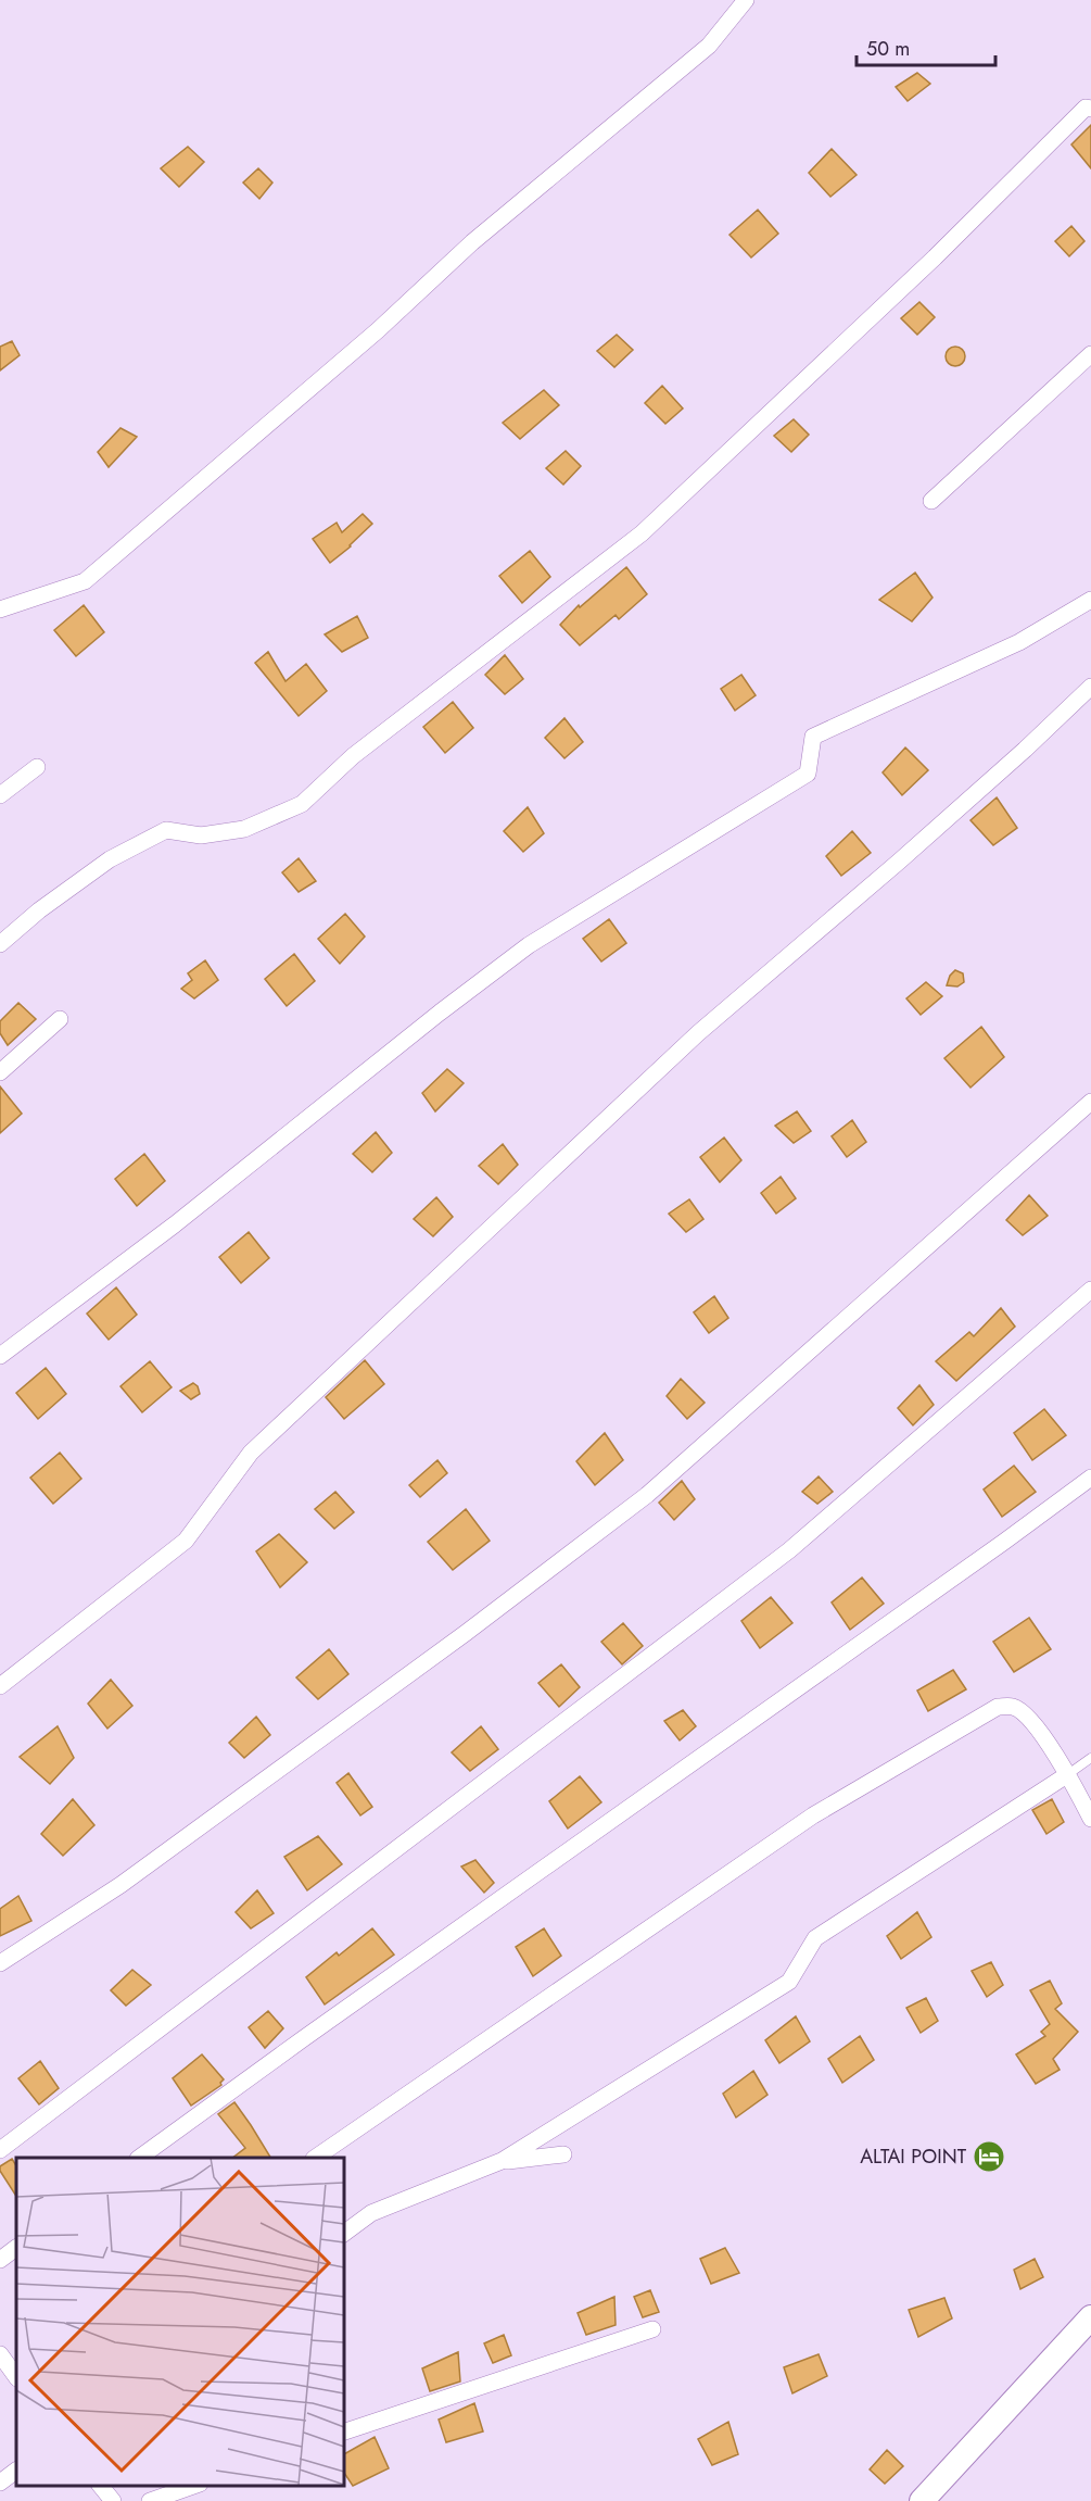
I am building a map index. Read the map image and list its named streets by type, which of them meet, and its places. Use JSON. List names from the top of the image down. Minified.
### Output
{"places":{"hotel":["ALTAI POINT"]},"scale_bar":"50 m"}
